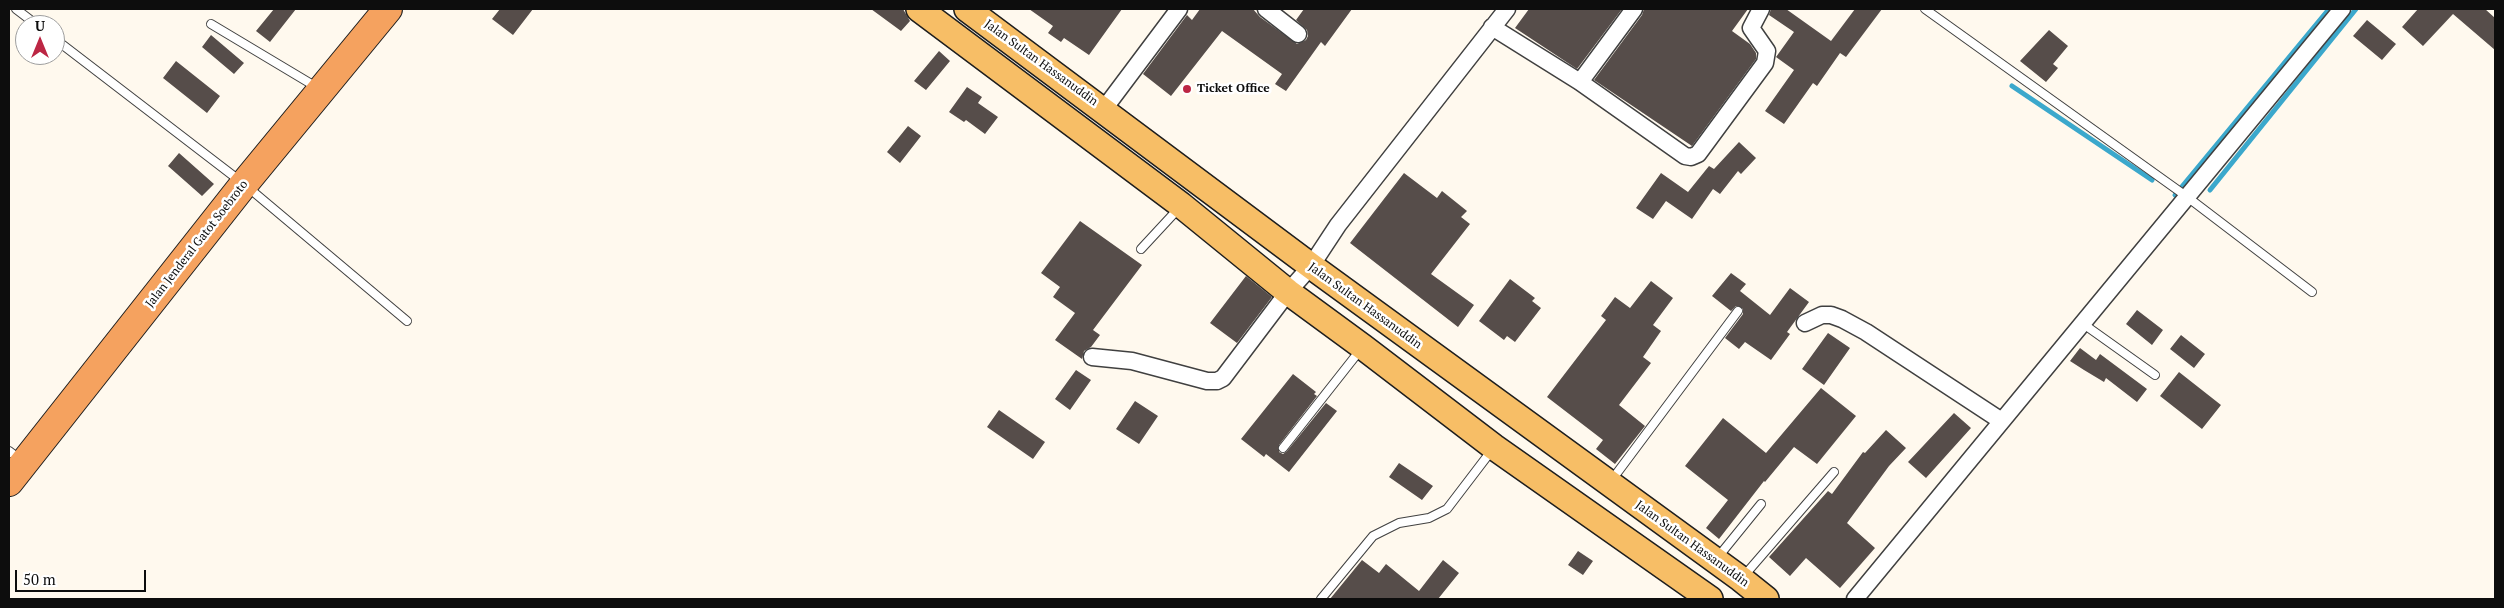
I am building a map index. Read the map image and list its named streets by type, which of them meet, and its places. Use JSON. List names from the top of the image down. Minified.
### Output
{"streets":{"highway":["Jalan Jenderal Gatot Soebroto"],"main road":["Jalan Sultan Hassanuddin"]},"places":["Ticket Office"],"scale_bar":"50 m","north":"top"}
